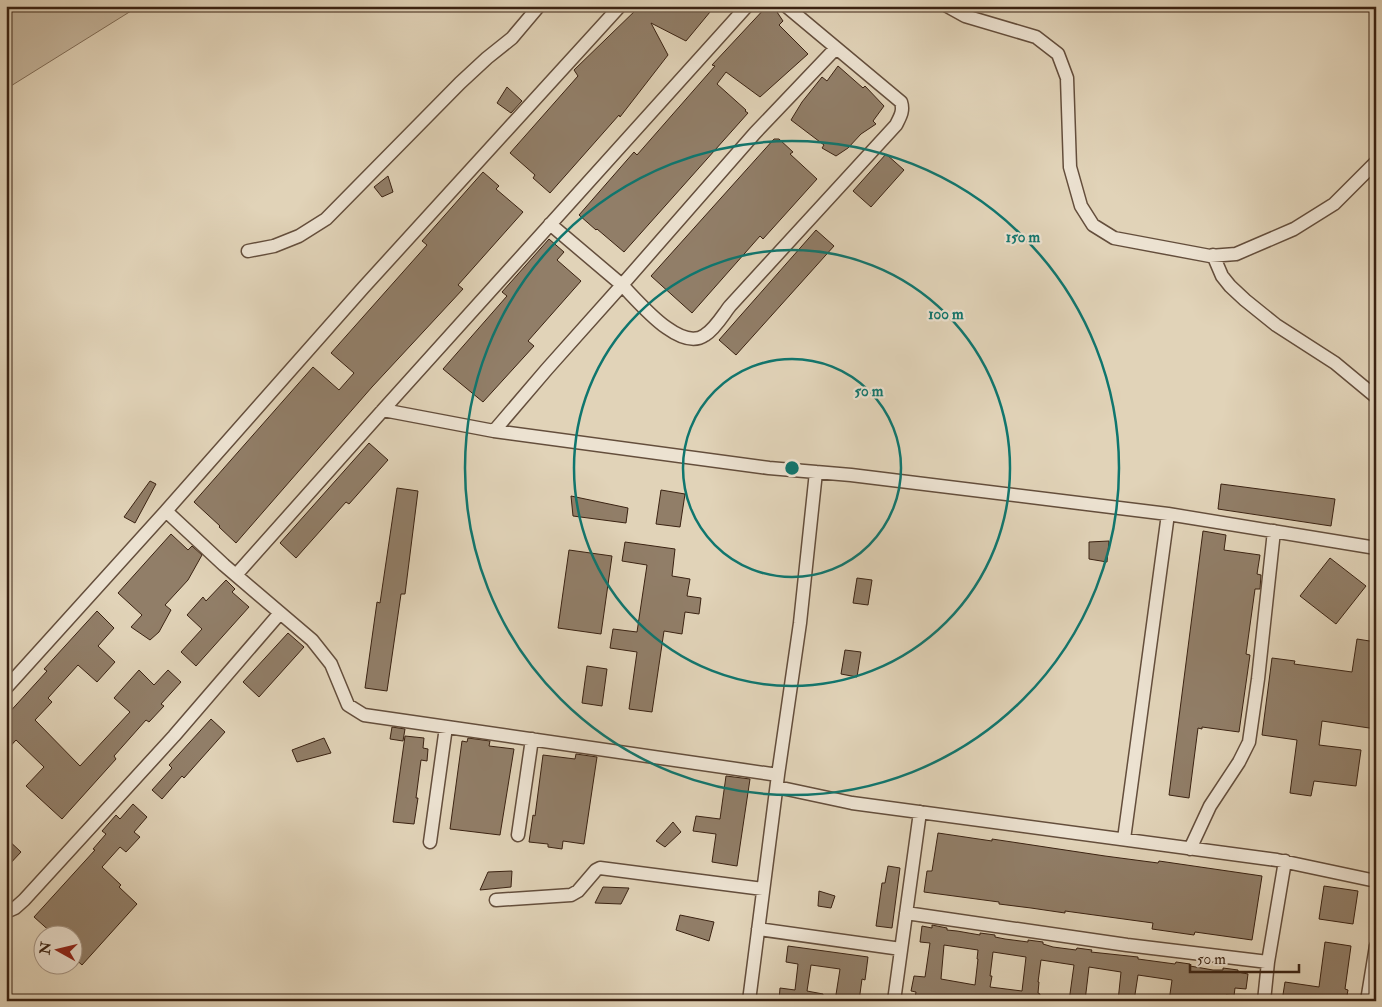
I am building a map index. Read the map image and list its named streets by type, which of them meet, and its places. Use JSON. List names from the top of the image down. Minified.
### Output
{"scale_bar":"50 m","north":"left","rings":["150 m","100 m","50 m"]}
